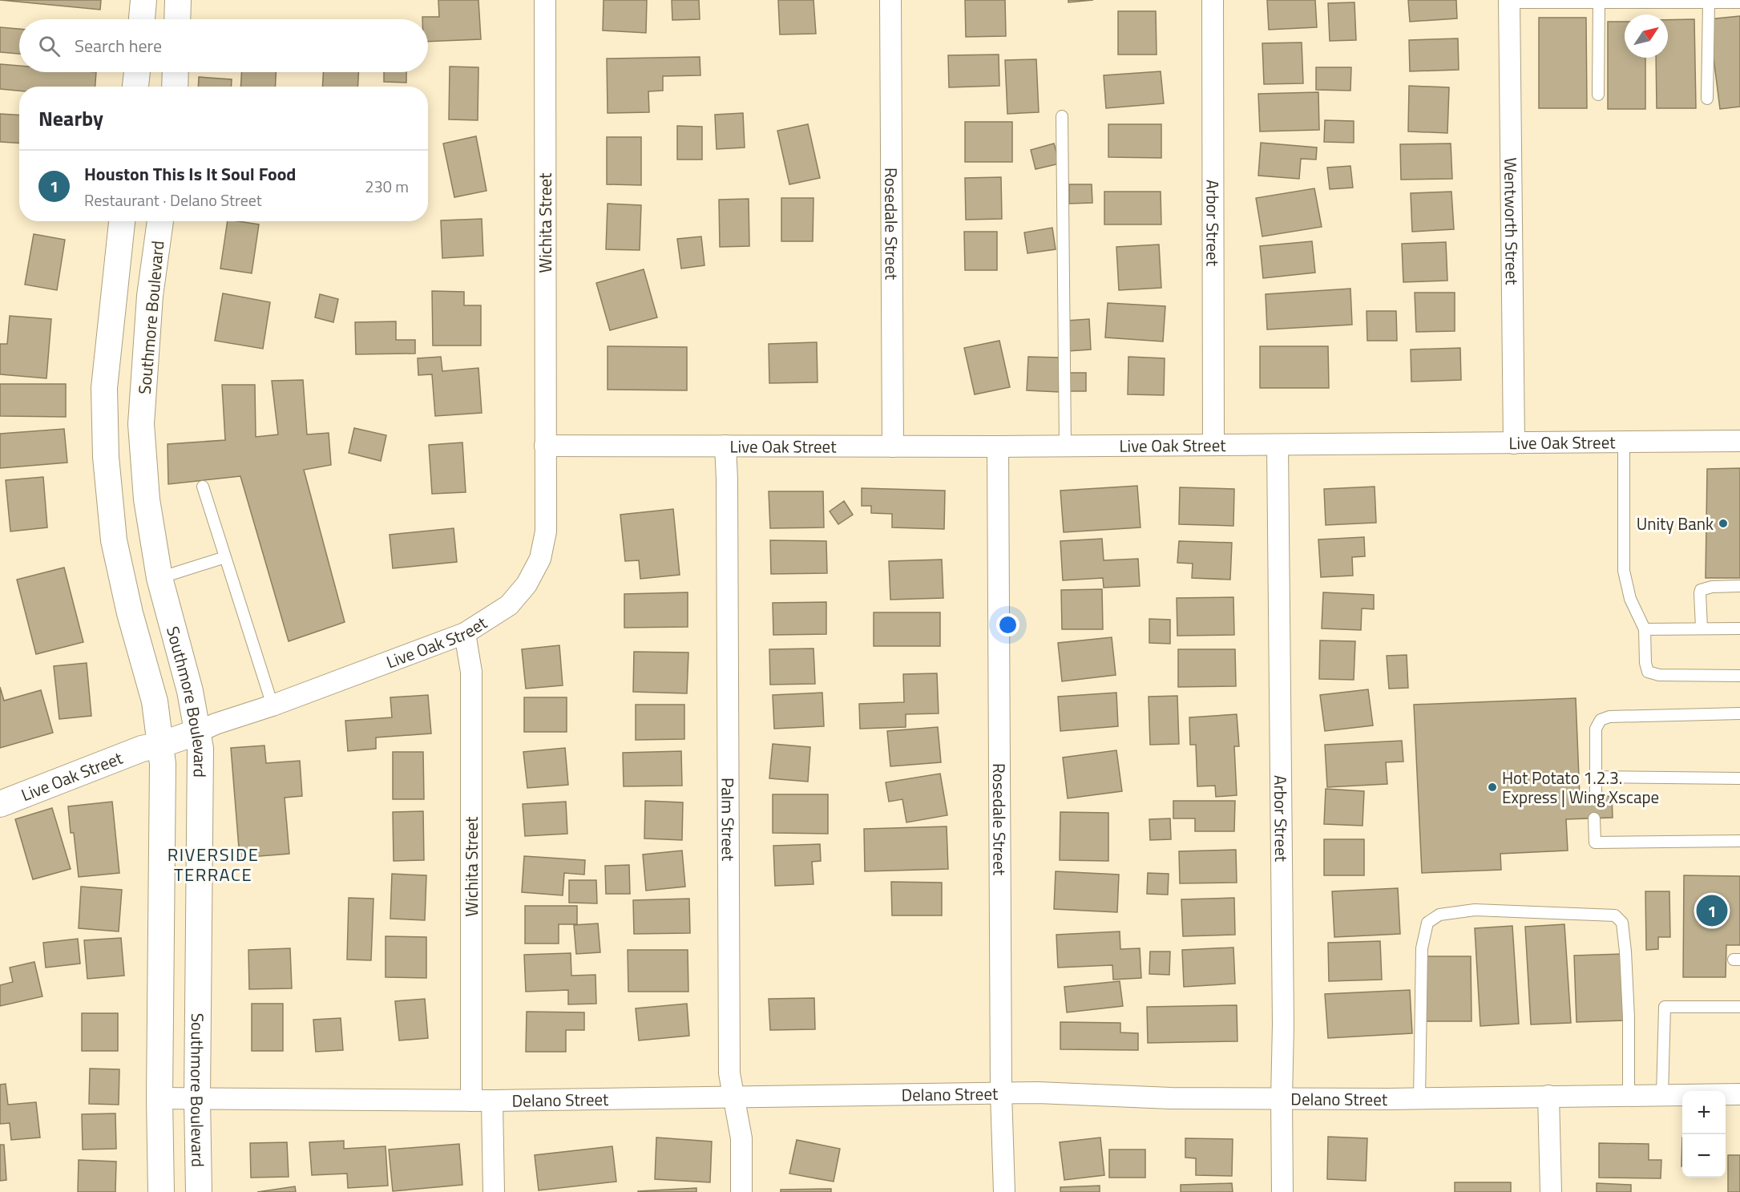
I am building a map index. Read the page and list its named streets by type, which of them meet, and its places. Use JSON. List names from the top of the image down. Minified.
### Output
{"streets":{"street":["Wentworth Street","Wichita Street","Rosedale Street","Arbor Street","Southmore Boulevard","Live Oak Street","Palm Street","Delano Street"]},"crossings":[["Wentworth Street","Live Oak Street"],["Wichita Street","Live Oak Street"],["Wichita Street","Delano Street"],["Rosedale Street","Live Oak Street"],["Rosedale Street","Delano Street"],["Arbor Street","Live Oak Street"],["Arbor Street","Delano Street"],["Southmore Boulevard","Live Oak Street"],["Southmore Boulevard","Delano Street"],["Live Oak Street","Palm Street"],["Palm Street","Delano Street"]],"districts":["RIVERSIDE TERRACE"],"places":["Unity Bank","Hot Potato 1.2.3. Express | Wing Xscape"],"north":"top right","page":{"search":"Search here","heading":"Nearby","list":[{"mark":"1","name":"Houston This Is It Soul Food","note":"Restaurant · Delano Street","value":"230 m"}],"pins":"1","map_buttons":["+","−"]}}
